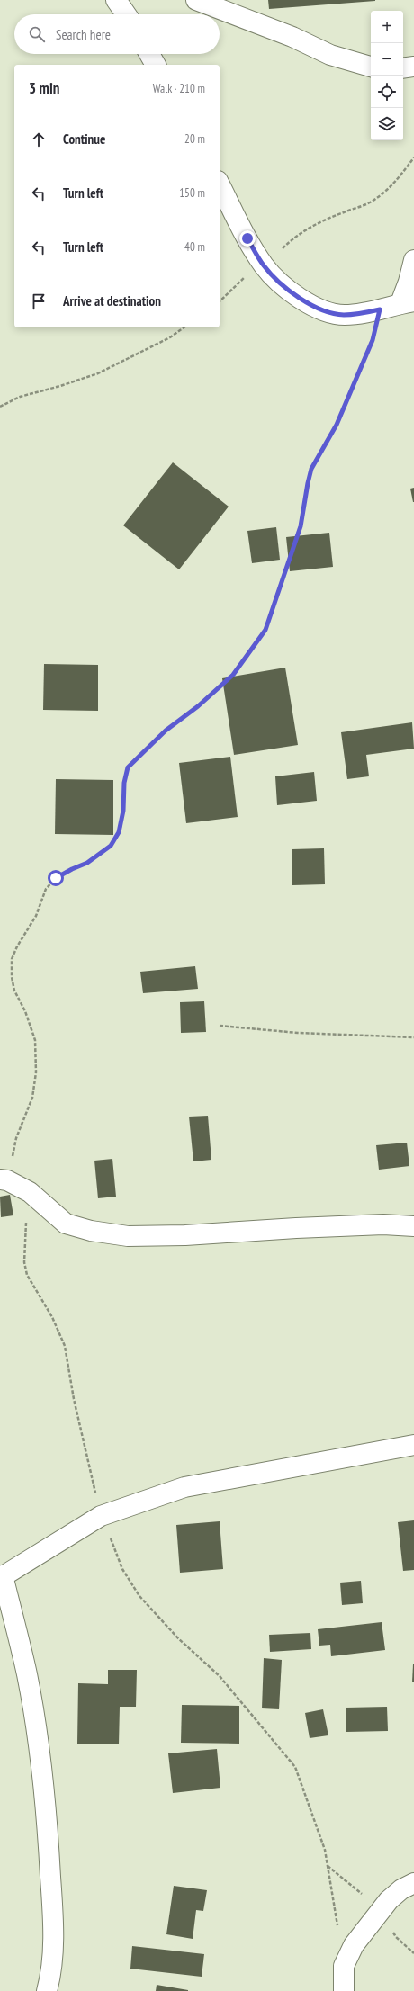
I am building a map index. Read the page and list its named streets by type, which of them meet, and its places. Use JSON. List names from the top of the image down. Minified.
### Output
{"page":{"map_buttons":["+","−"],"search":"Search here","heading":["3 min","Walk · 210 m"],"list":[["Continue","20 m"],["Turn left","150 m"],["Turn left","40 m"],"Arrive at destination"]}}
